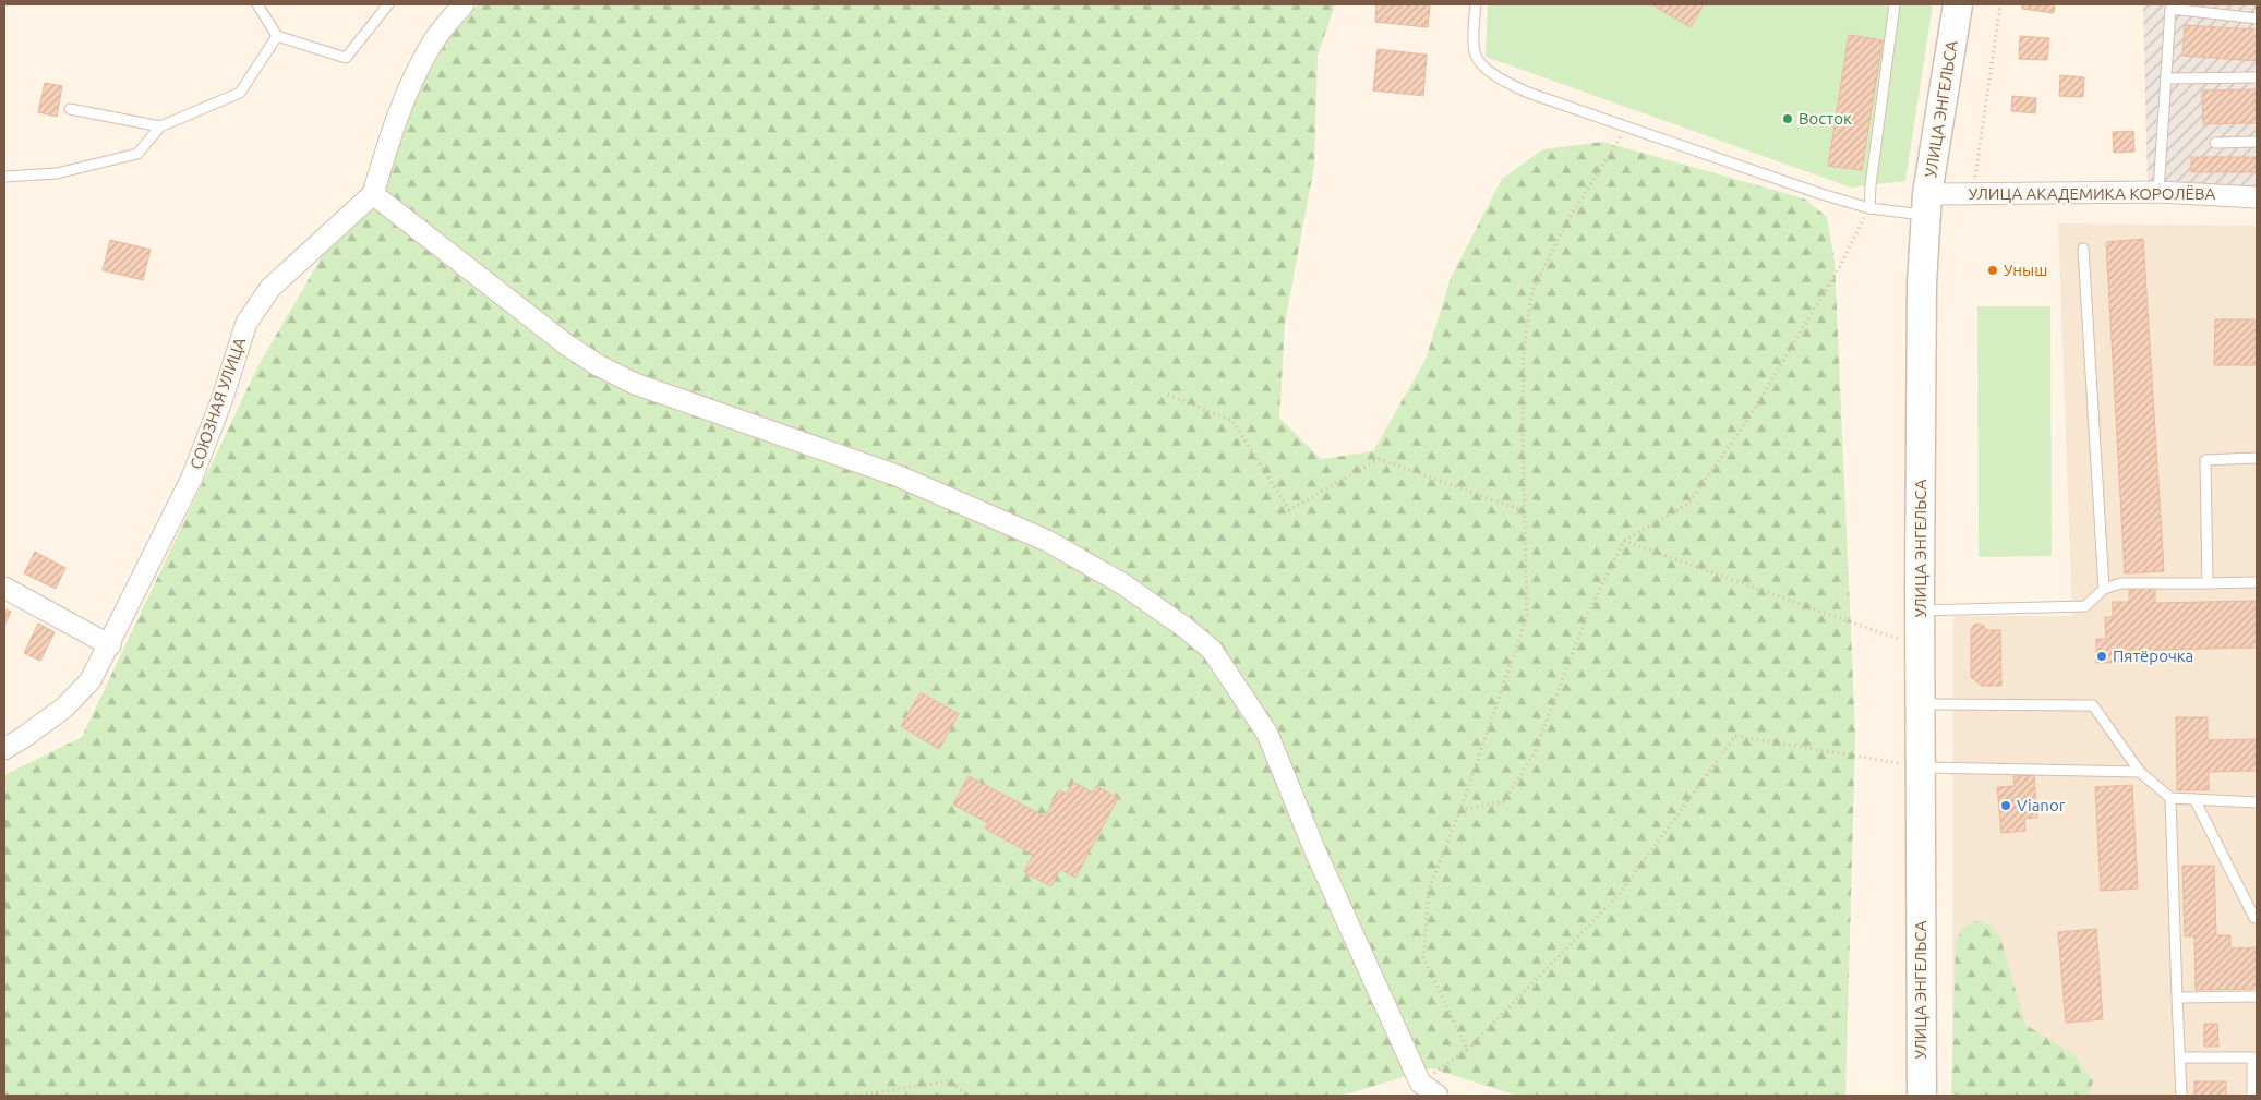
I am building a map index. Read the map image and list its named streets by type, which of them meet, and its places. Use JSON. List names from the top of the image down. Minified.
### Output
{"streets":{"main road":["УЛИЦА ЭНГЕЛЬСА"],"street":["УЛИЦА АКАДЕМИКА КОРОЛЁВА","СОЮЗНАЯ УЛИЦА"]},"crossings":[["УЛИЦА ЭНГЕЛЬСА","УЛИЦА АКАДЕМИКА КОРОЛЁВА"]],"places":["Восток","Уныш","Пятёрочка","Vianor"]}
